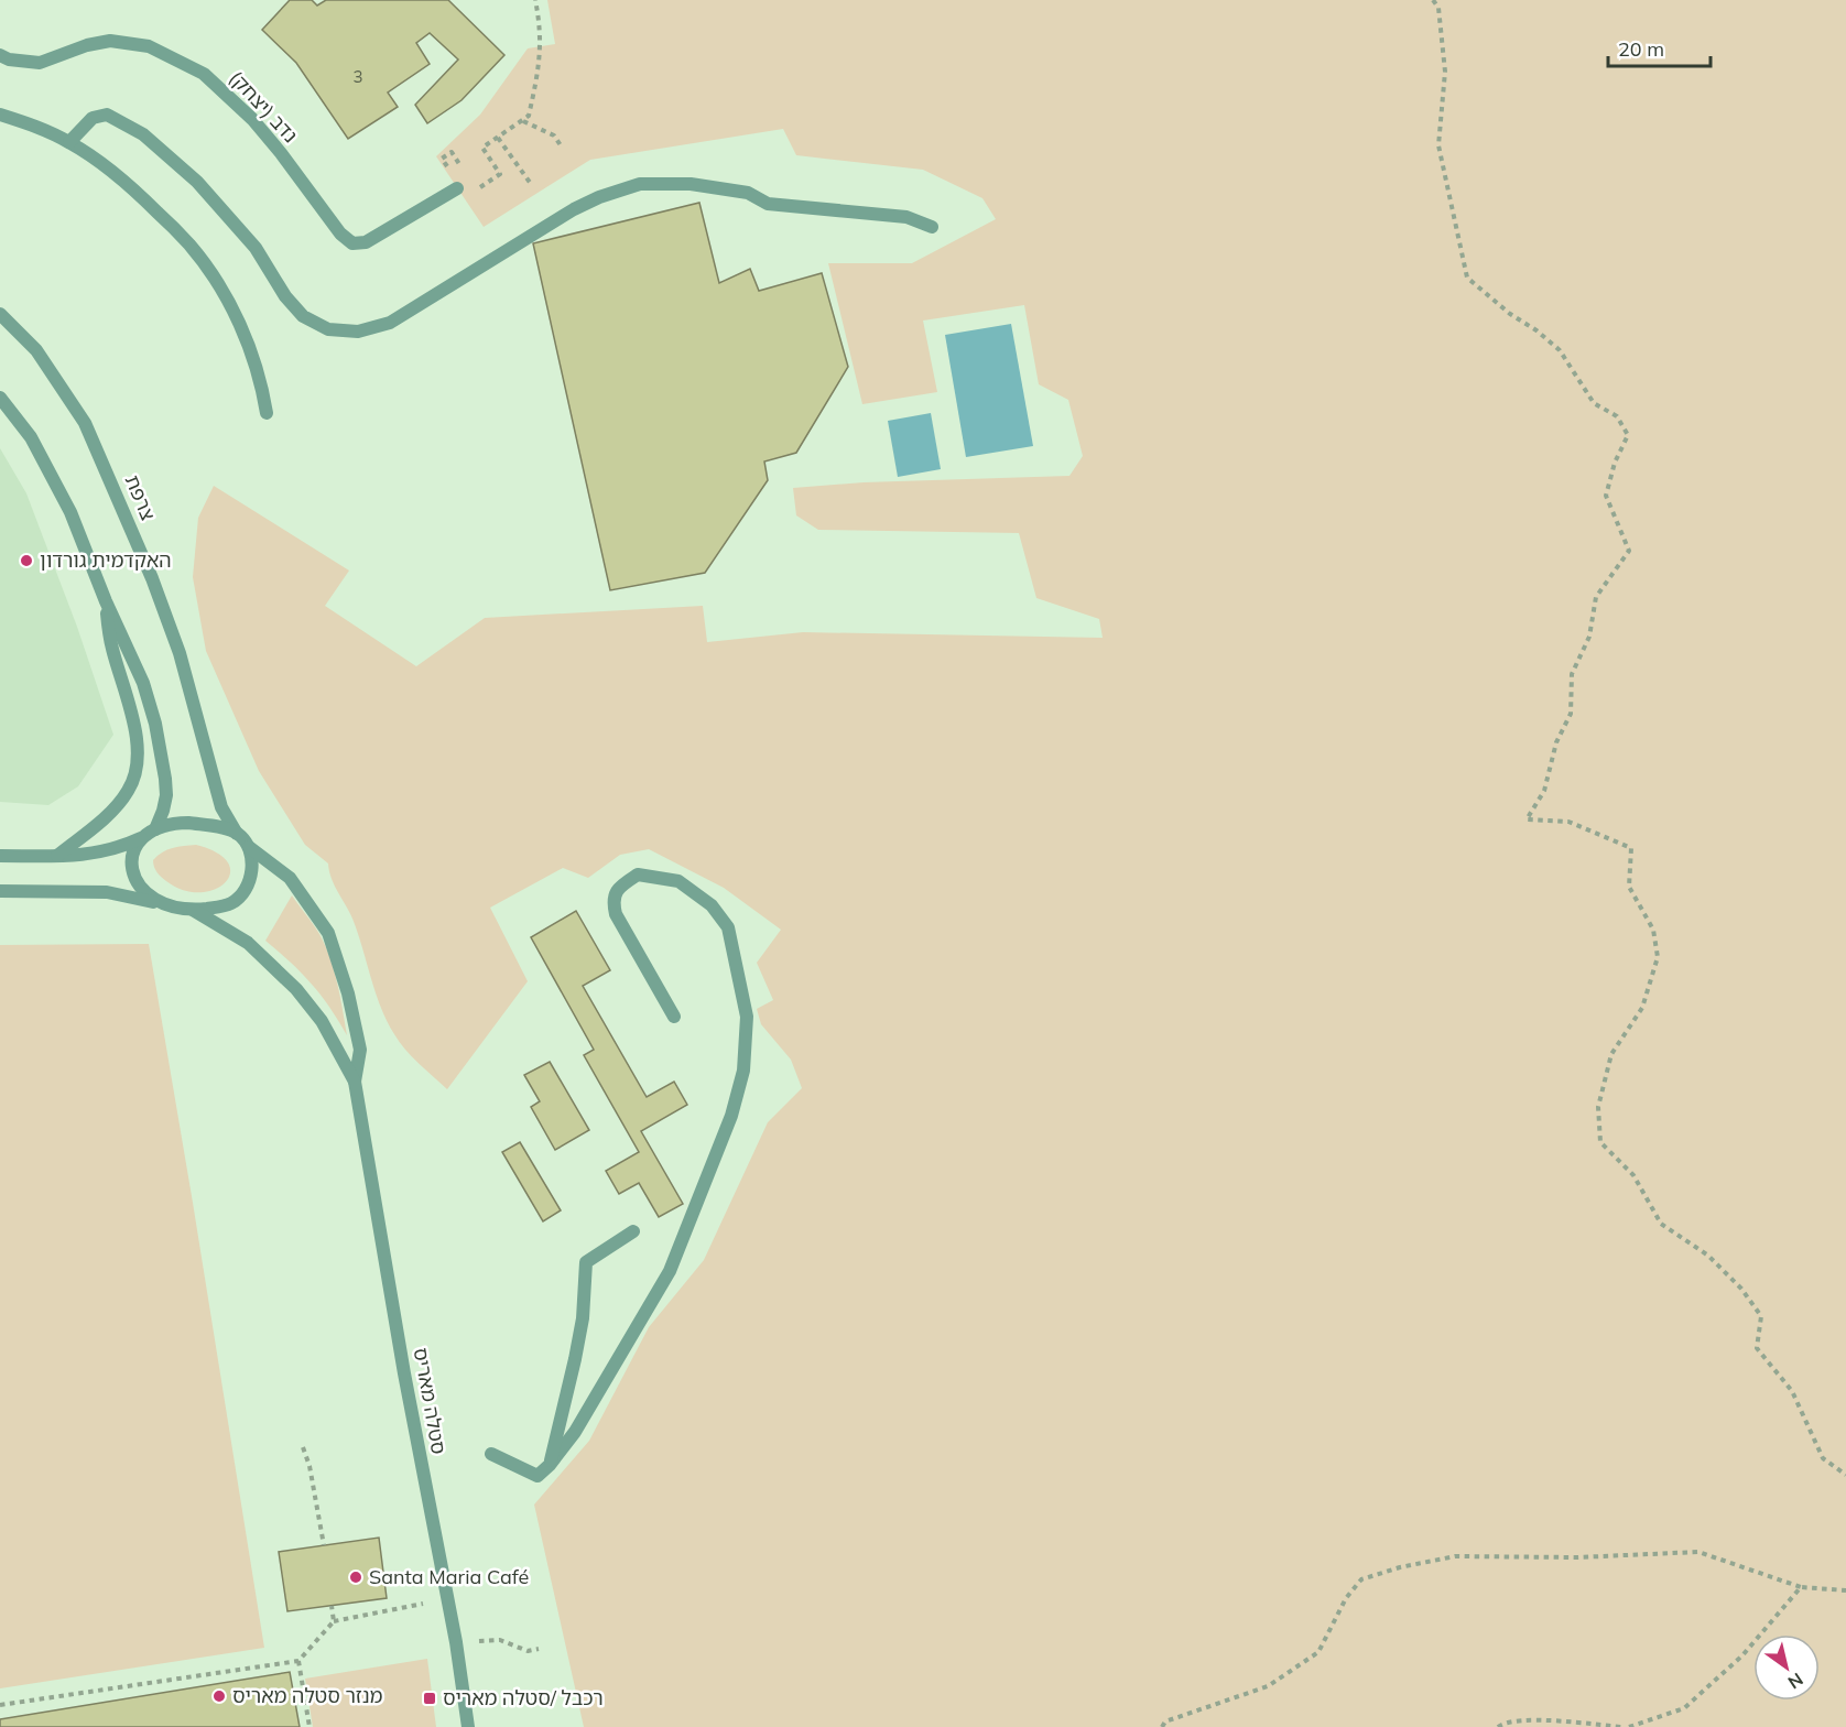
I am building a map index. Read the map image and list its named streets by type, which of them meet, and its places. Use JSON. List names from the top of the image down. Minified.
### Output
{"streets":{"street":["נדב (יצחק)","צרפת","סטלה מאריס"]},"crossings":[["צרפת","סטלה מאריס"]],"places":{"other":["האקדמית גורדון","Santa Maria Café","מנזר סטלה מאריס"],"transit":["רכבל /סטלה מאריס"]},"house_numbers":["3"],"scale_bar":"20 m","north":"bottom right"}
